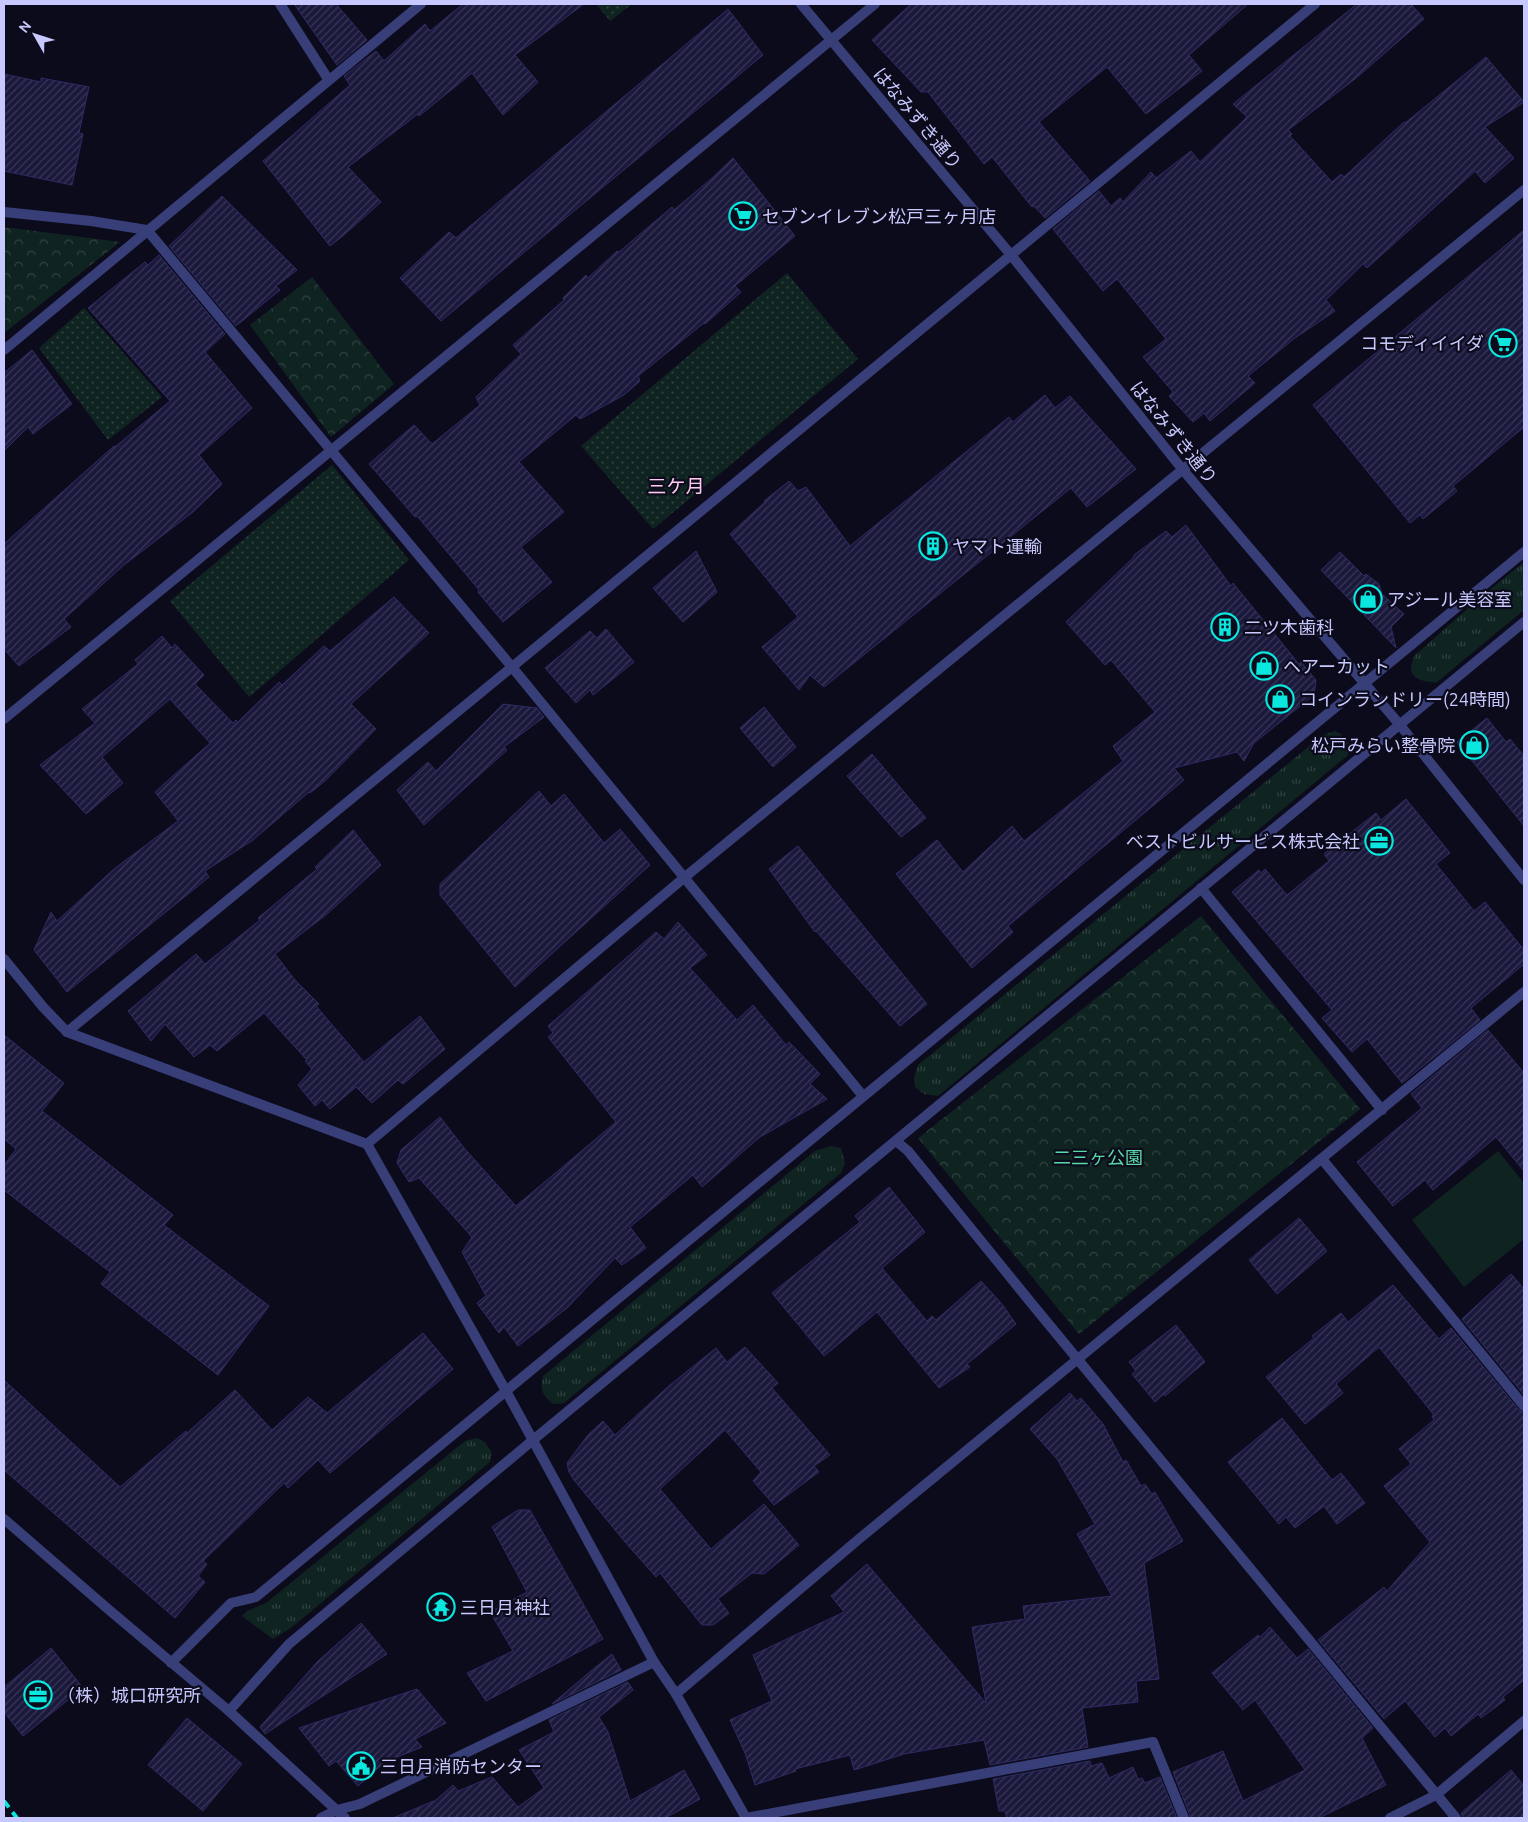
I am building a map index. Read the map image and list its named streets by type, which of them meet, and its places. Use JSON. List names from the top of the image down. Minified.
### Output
{"streets":{"street":["はなみずき通り"]},"districts":["三ケ月"],"parks":["二三ヶ公園"],"places":{"supermarket":["セブンイレブン松戸三ヶ月店","コモディイイダ"],"building":["ヤマト運輸","二ツ木歯科"],"shop":["アジール美容室","ヘアーカット","コインランドリー(24時間)","松戸みらい整骨院"],"office":["ベストビルサービス株式会社","（株）城口研究所"],"temple":["三日月神社"],"public building":["三日月消防センター"]},"north":"top left"}
